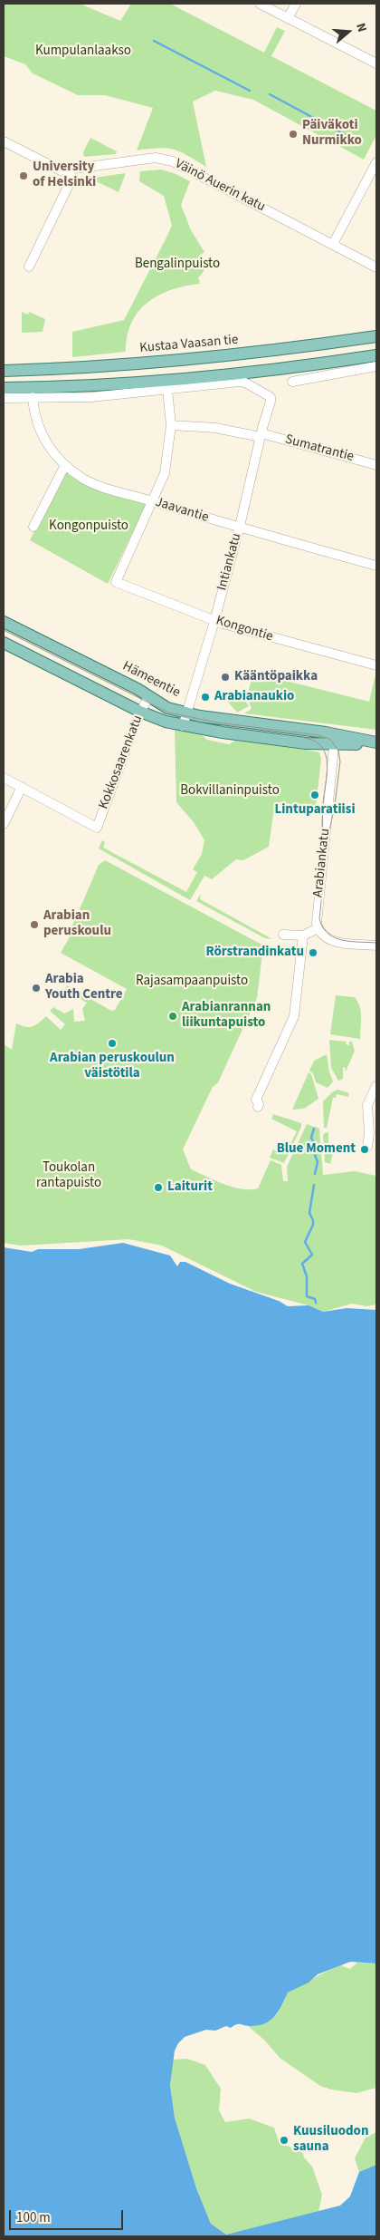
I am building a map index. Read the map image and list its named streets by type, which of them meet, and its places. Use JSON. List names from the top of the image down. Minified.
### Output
{"streets":{"main road":["Kustaa Vaasan tie","Hämeentie"],"street":["Väinö Auerin katu","Sumatrantie","Jaavantie","Intiankatu","Kongontie","Kokkosaarenkatu","Arabiankatu"]},"crossings":[["Sumatrantie","Intiankatu"],["Jaavantie","Intiankatu"],["Jaavantie","Kongontie"],["Intiankatu","Kongontie"],["Intiankatu","Hämeentie"],["Hämeentie","Kokkosaarenkatu"],["Hämeentie","Arabiankatu"]],"parks":["Kumpulanlaakso","Bengalinpuisto","Kongonpuisto","Bokvillaninpuisto","Rajasampaanpuisto","Toukolan rantapuisto"],"places":["Päiväkoti Nurmikko","University of Helsinki","Kääntöpaikka","Arabianaukio","Lintuparatiisi","Arabian peruskoulu","Rörstrandinkatu","Arabia Youth Centre","Arabianrannan liikuntapuisto","Arabian peruskoulun väistötila","Blue Moment","Laiturit","Kuusiluodon sauna"],"scale_bar":"100 m","north":"right"}
